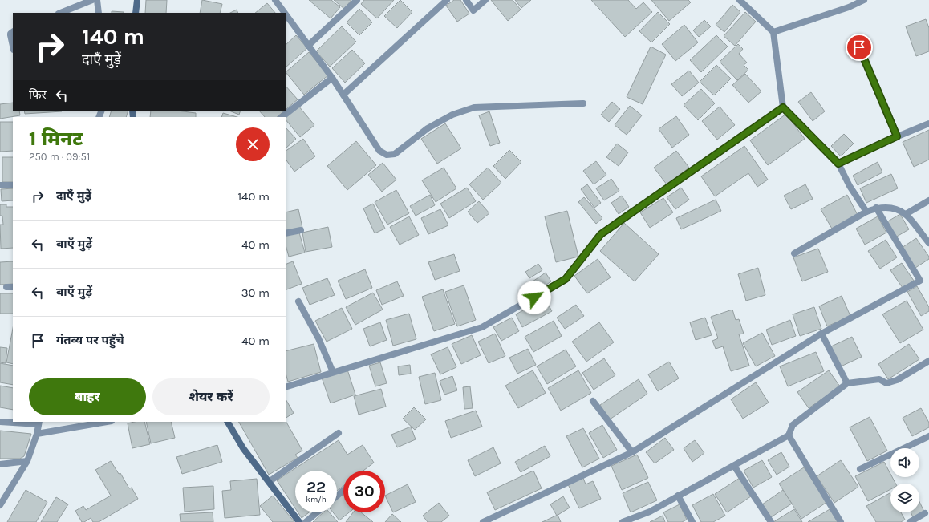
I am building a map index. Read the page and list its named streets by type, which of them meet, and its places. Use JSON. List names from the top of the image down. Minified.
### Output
{"page":{"turn":["140 m","दाएँ मुड़ें"],"then":"फिर","heading":["1 मिनट","250 m · 09:51"],"list":[{"name":"दाएँ मुड़ें","value":"140 m"},{"name":"बाएँ मुड़ें","value":"40 m"},{"name":"बाएँ मुड़ें","value":"30 m"},{"name":"गंतव्य पर पहुँचे","value":"40 m"}],"buttons":["बाहर","शेयर करें"],"speed":"22 km/h","limit":"30"}}
